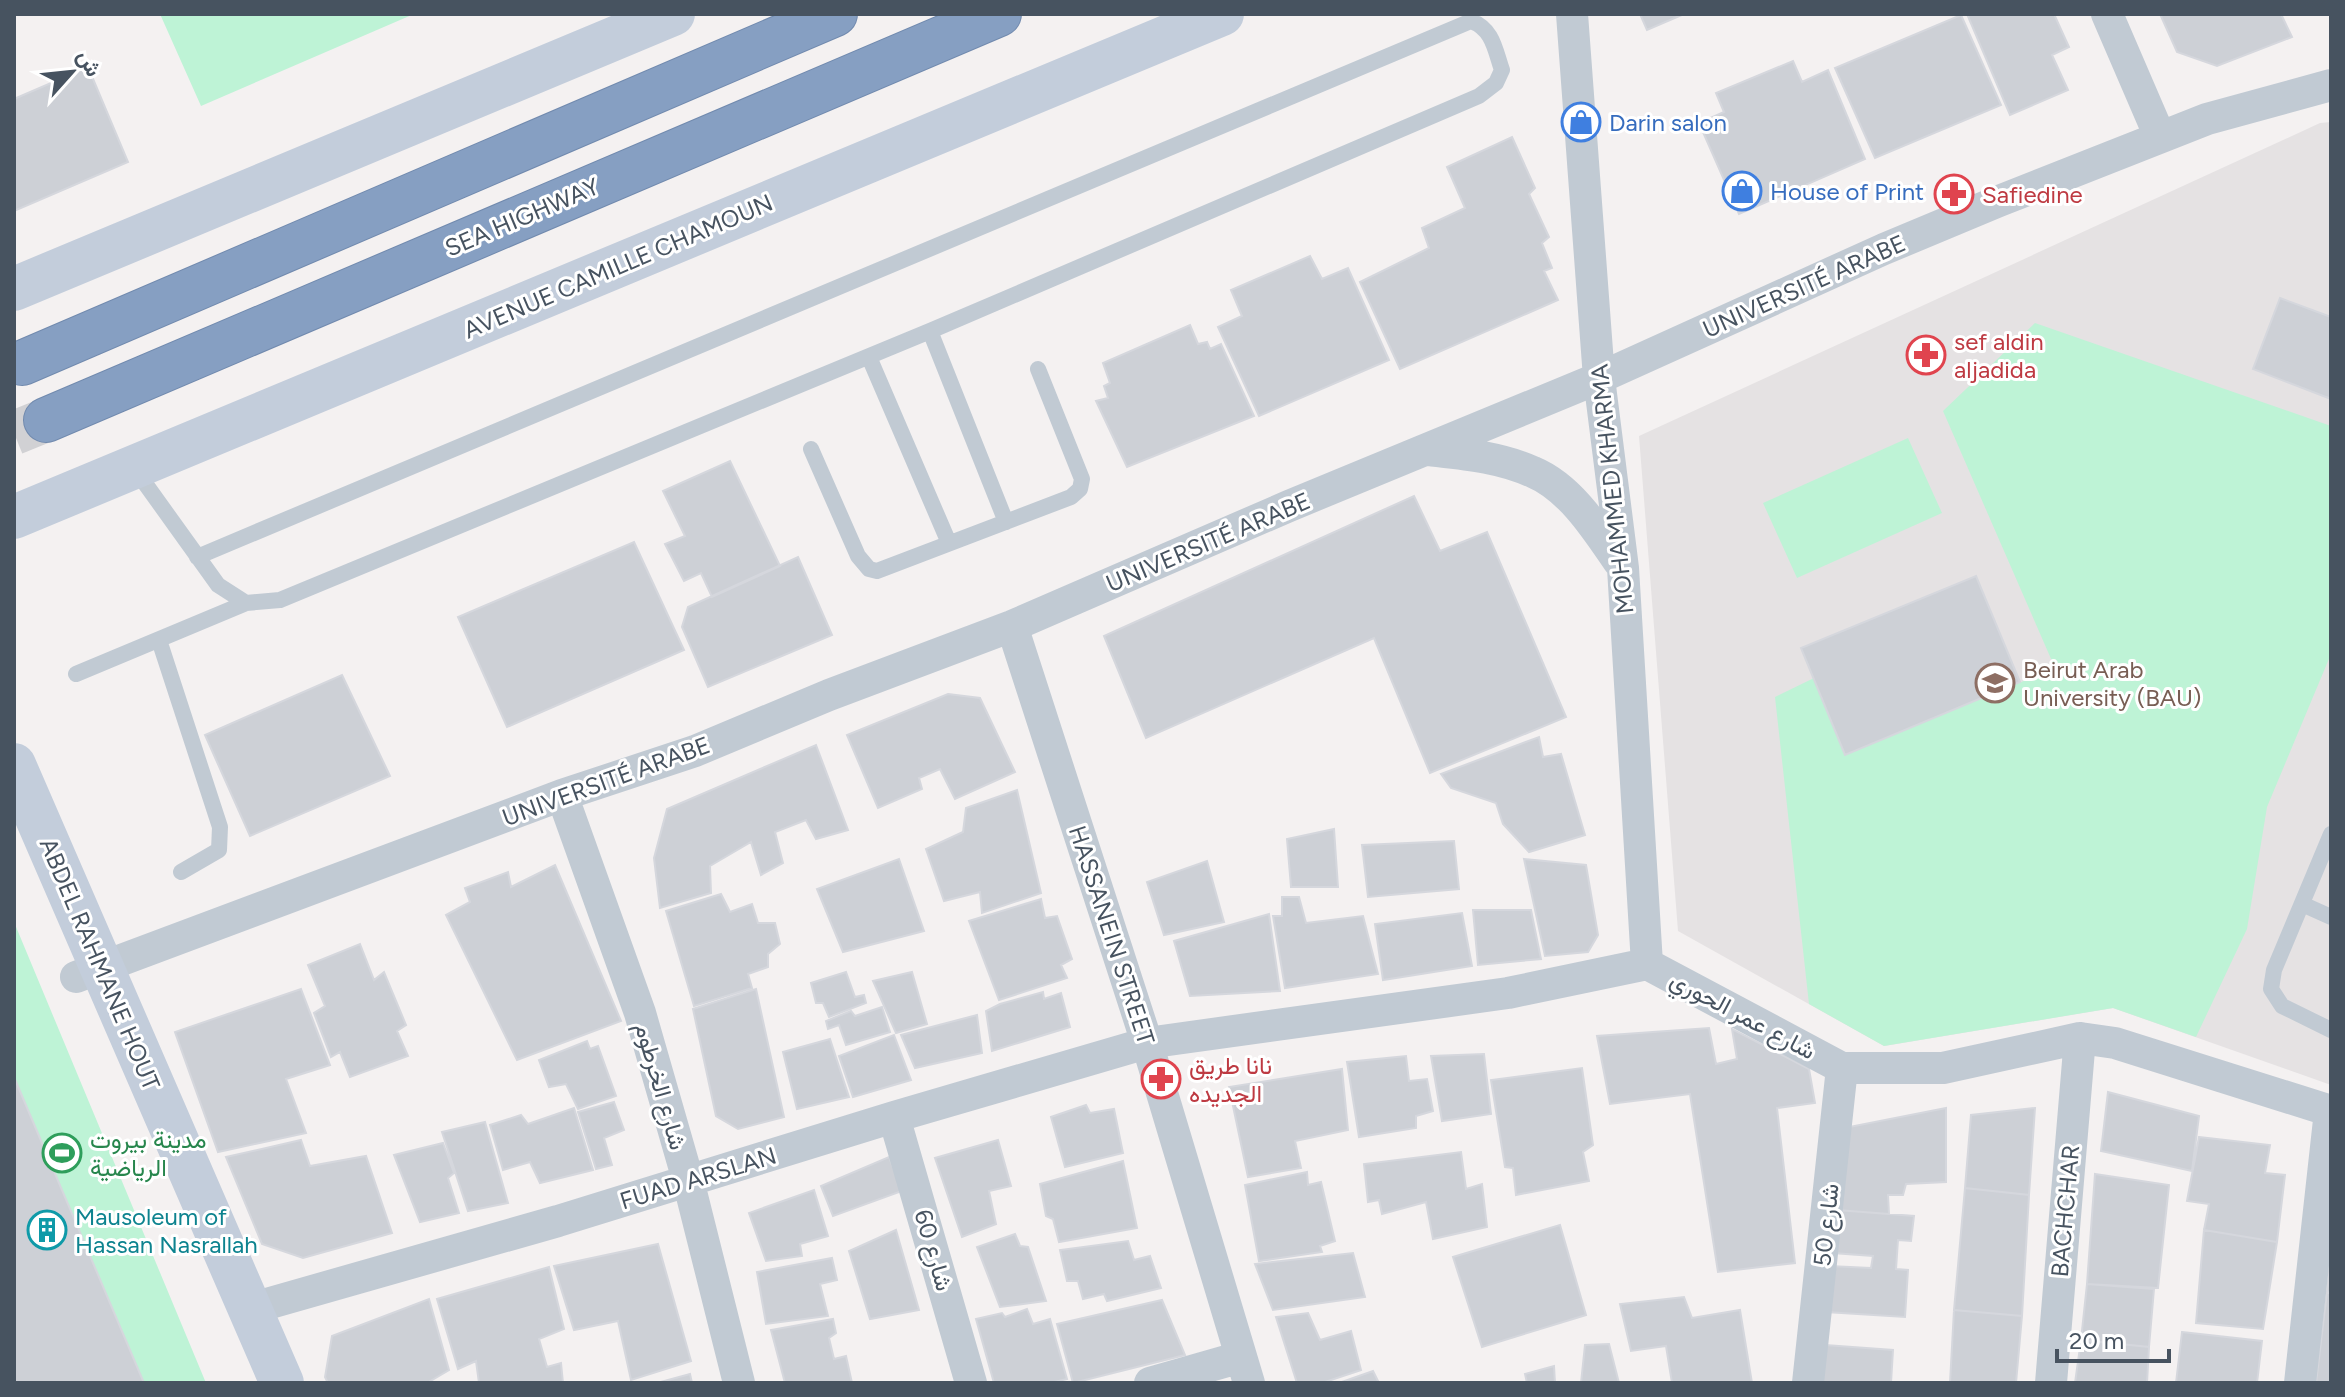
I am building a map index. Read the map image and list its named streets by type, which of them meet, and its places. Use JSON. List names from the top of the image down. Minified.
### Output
{"streets":{"highway":["SEA HIGHWAY"],"main road":["AVENUE CAMILLE CHAMOUN","ABDEL RAHMANE HOUT"],"street":["UNIVERSITÉ ARABE","MOHAMMED KHARMA","HASSANEIN STREET","شارع عمر الحوري","شارع الخرطوم","FUAD ARSLAN","BACHCHAR","شارع 50","شارع 60"]},"crossings":[["UNIVERSITÉ ARABE","MOHAMMED KHARMA"],["UNIVERSITÉ ARABE","HASSANEIN STREET"],["UNIVERSITÉ ARABE","ABDEL RAHMANE HOUT"],["UNIVERSITÉ ARABE","شارع الخرطوم"],["MOHAMMED KHARMA","شارع عمر الحوري"],["HASSANEIN STREET","شارع عمر الحوري"],["HASSANEIN STREET","FUAD ARSLAN"],["ABDEL RAHMANE HOUT","FUAD ARSLAN"],["شارع عمر الحوري","FUAD ARSLAN"],["شارع عمر الحوري","BACHCHAR"],["شارع عمر الحوري","شارع 50"],["شارع الخرطوم","FUAD ARSLAN"],["FUAD ARSLAN","شارع 60"]],"places":{"shop":["Darin salon","House of Print"],"pharmacy":["Safiedine","sef aldin aljadida","نانا طريق الجديده"],"school or university":["Beirut Arab University (BAU)"],"sports":["مدينة بيروت الرياضية"],"building":["Mausoleum of Hassan Nasrallah"]},"scale_bar":"20 m","north":"top right"}
